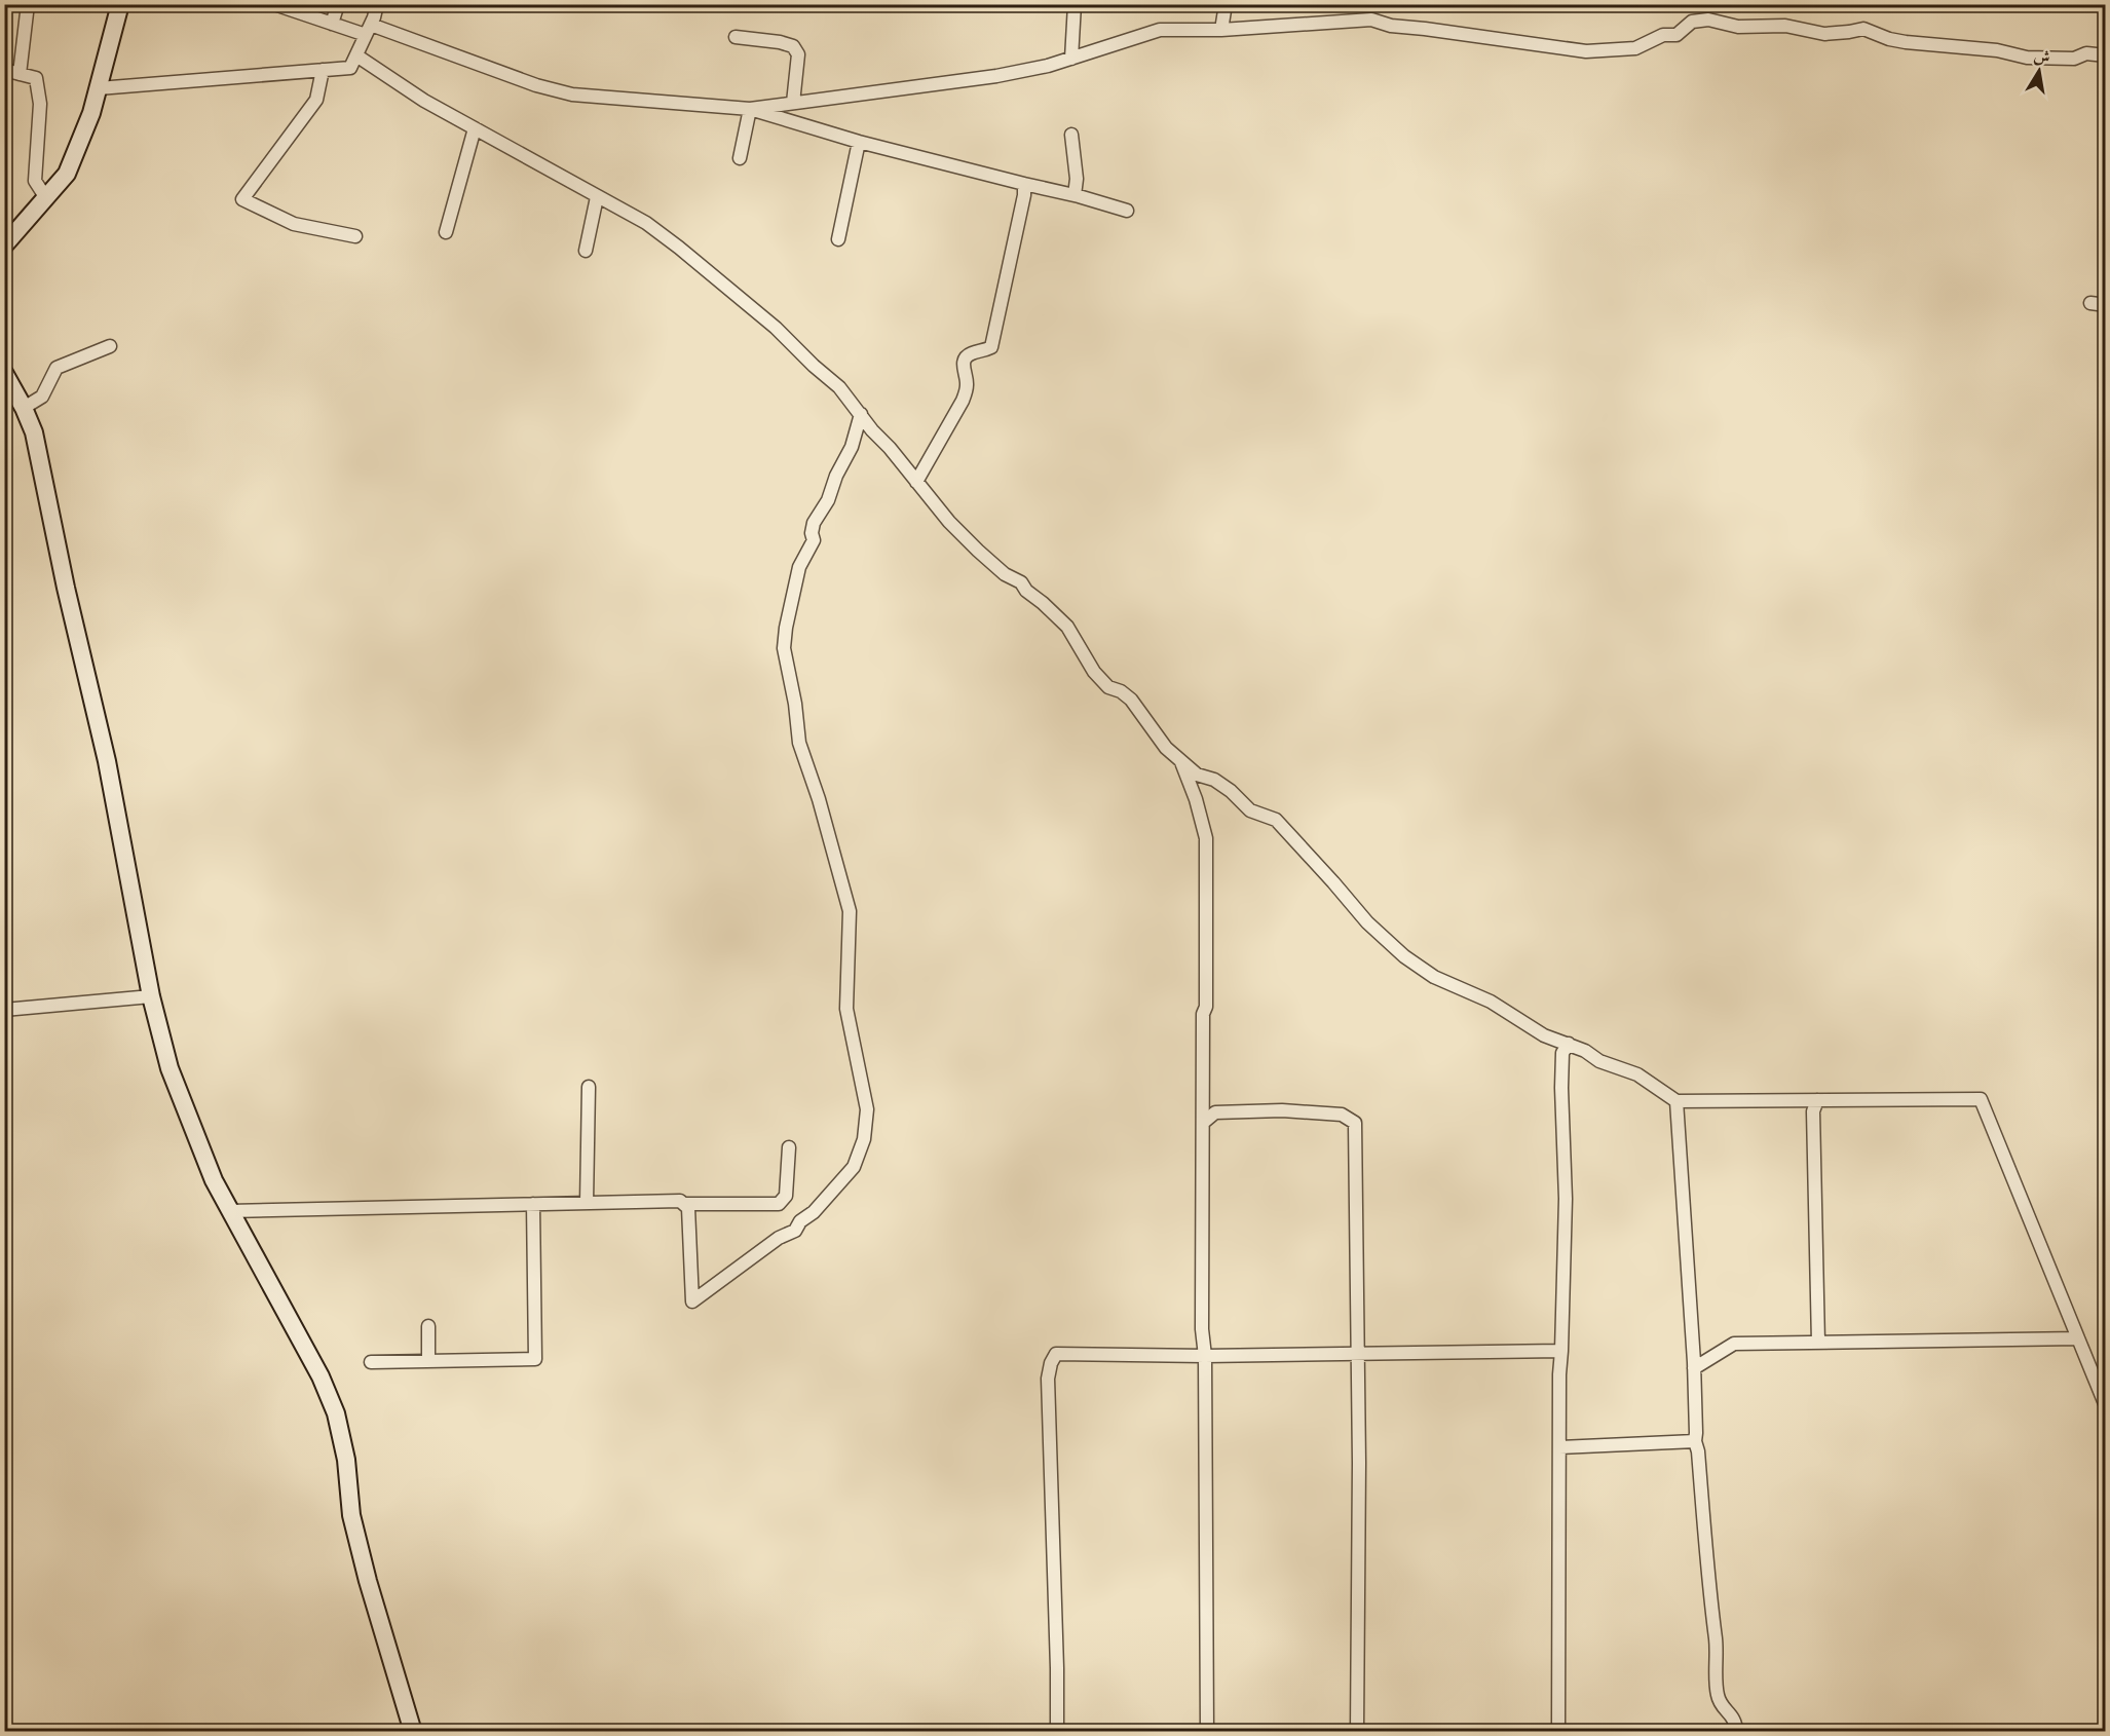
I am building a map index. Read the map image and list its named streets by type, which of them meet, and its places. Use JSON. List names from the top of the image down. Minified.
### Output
{"north":"top"}
